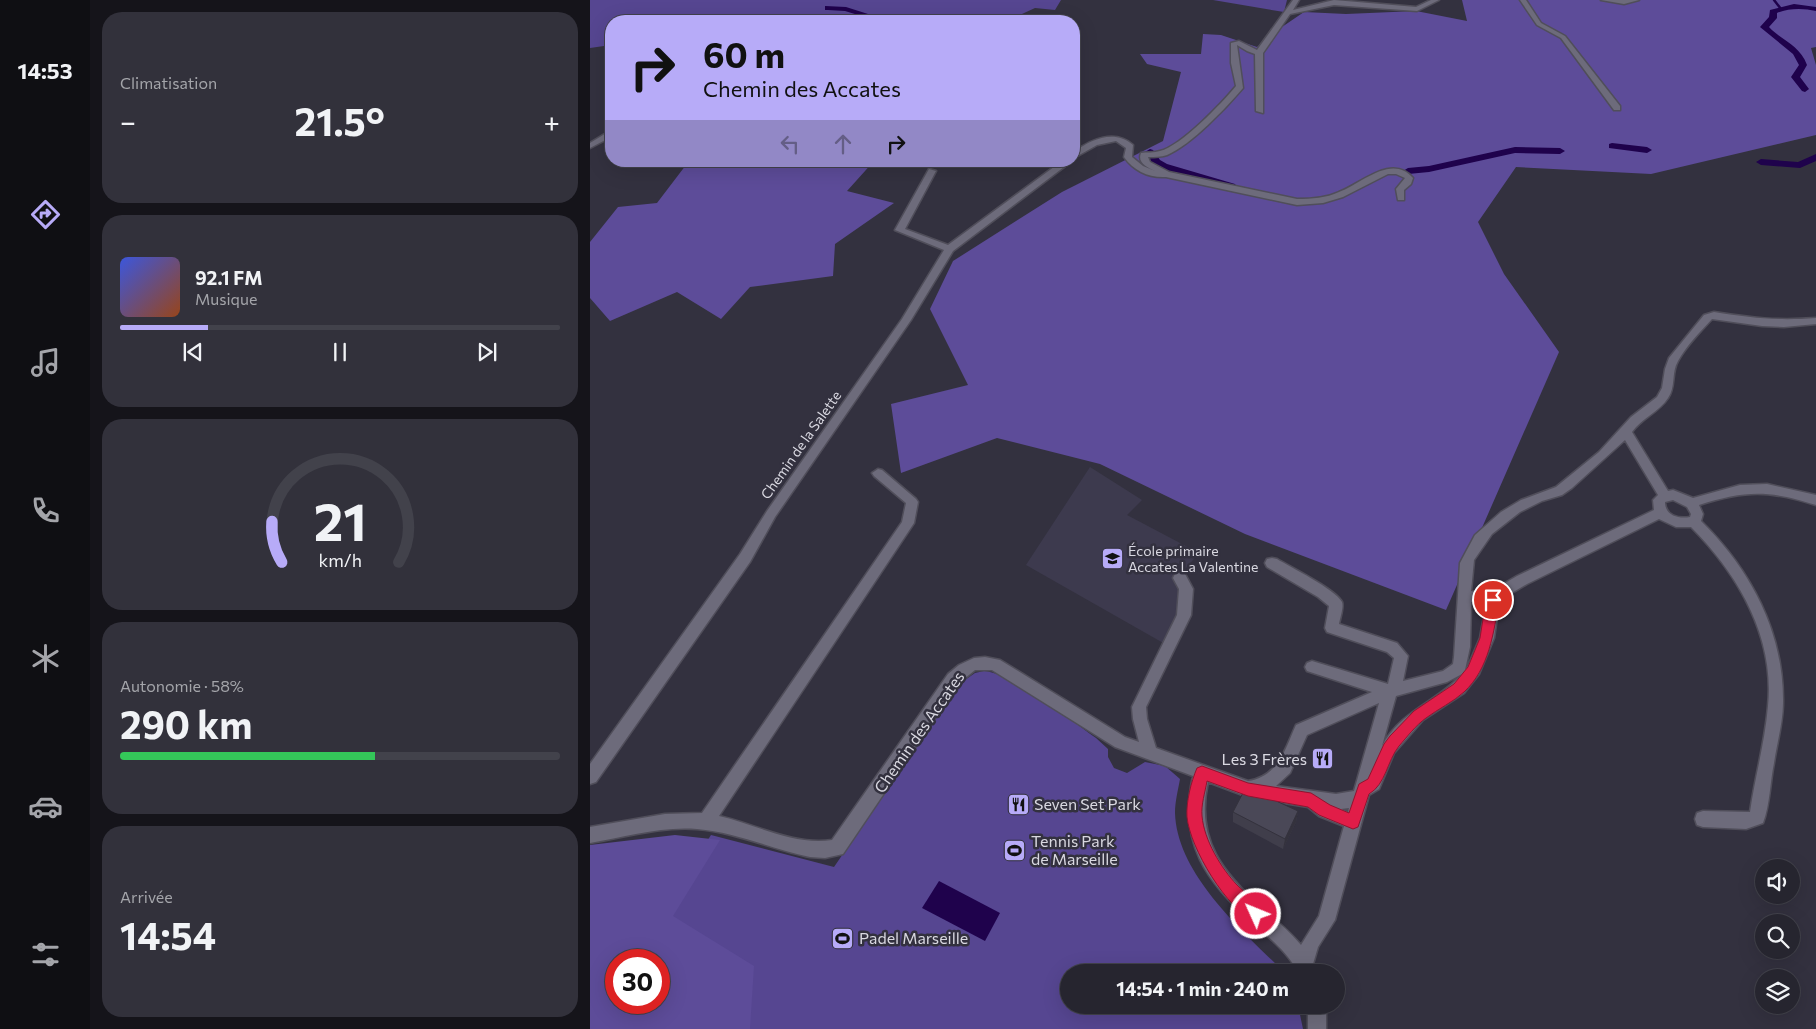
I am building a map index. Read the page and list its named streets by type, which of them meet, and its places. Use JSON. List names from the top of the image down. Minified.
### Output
{"streets":{"street":["Chemin de la Salette","Chemin des Accates"]},"places":{"school or university":["École primaire Accates La Valentine"],"restaurant":["Les 3 Frères","Seven Set Park"],"sports":["Tennis Park de Marseille","Padel Marseille"]},"page":{"tabs":"14:53","tile":["Climatisation",["Autonomie · 58%","290 km"],["Arrivée","14:54"]],"turn":["60 m","Chemin des Accates"],"heat":["−","21.5°","+"],"song":["92.1 FM","Musique"],"limit":"30","trip":"14:54 · 1 min · 240 m","gauge":["21","km/h"]}}
